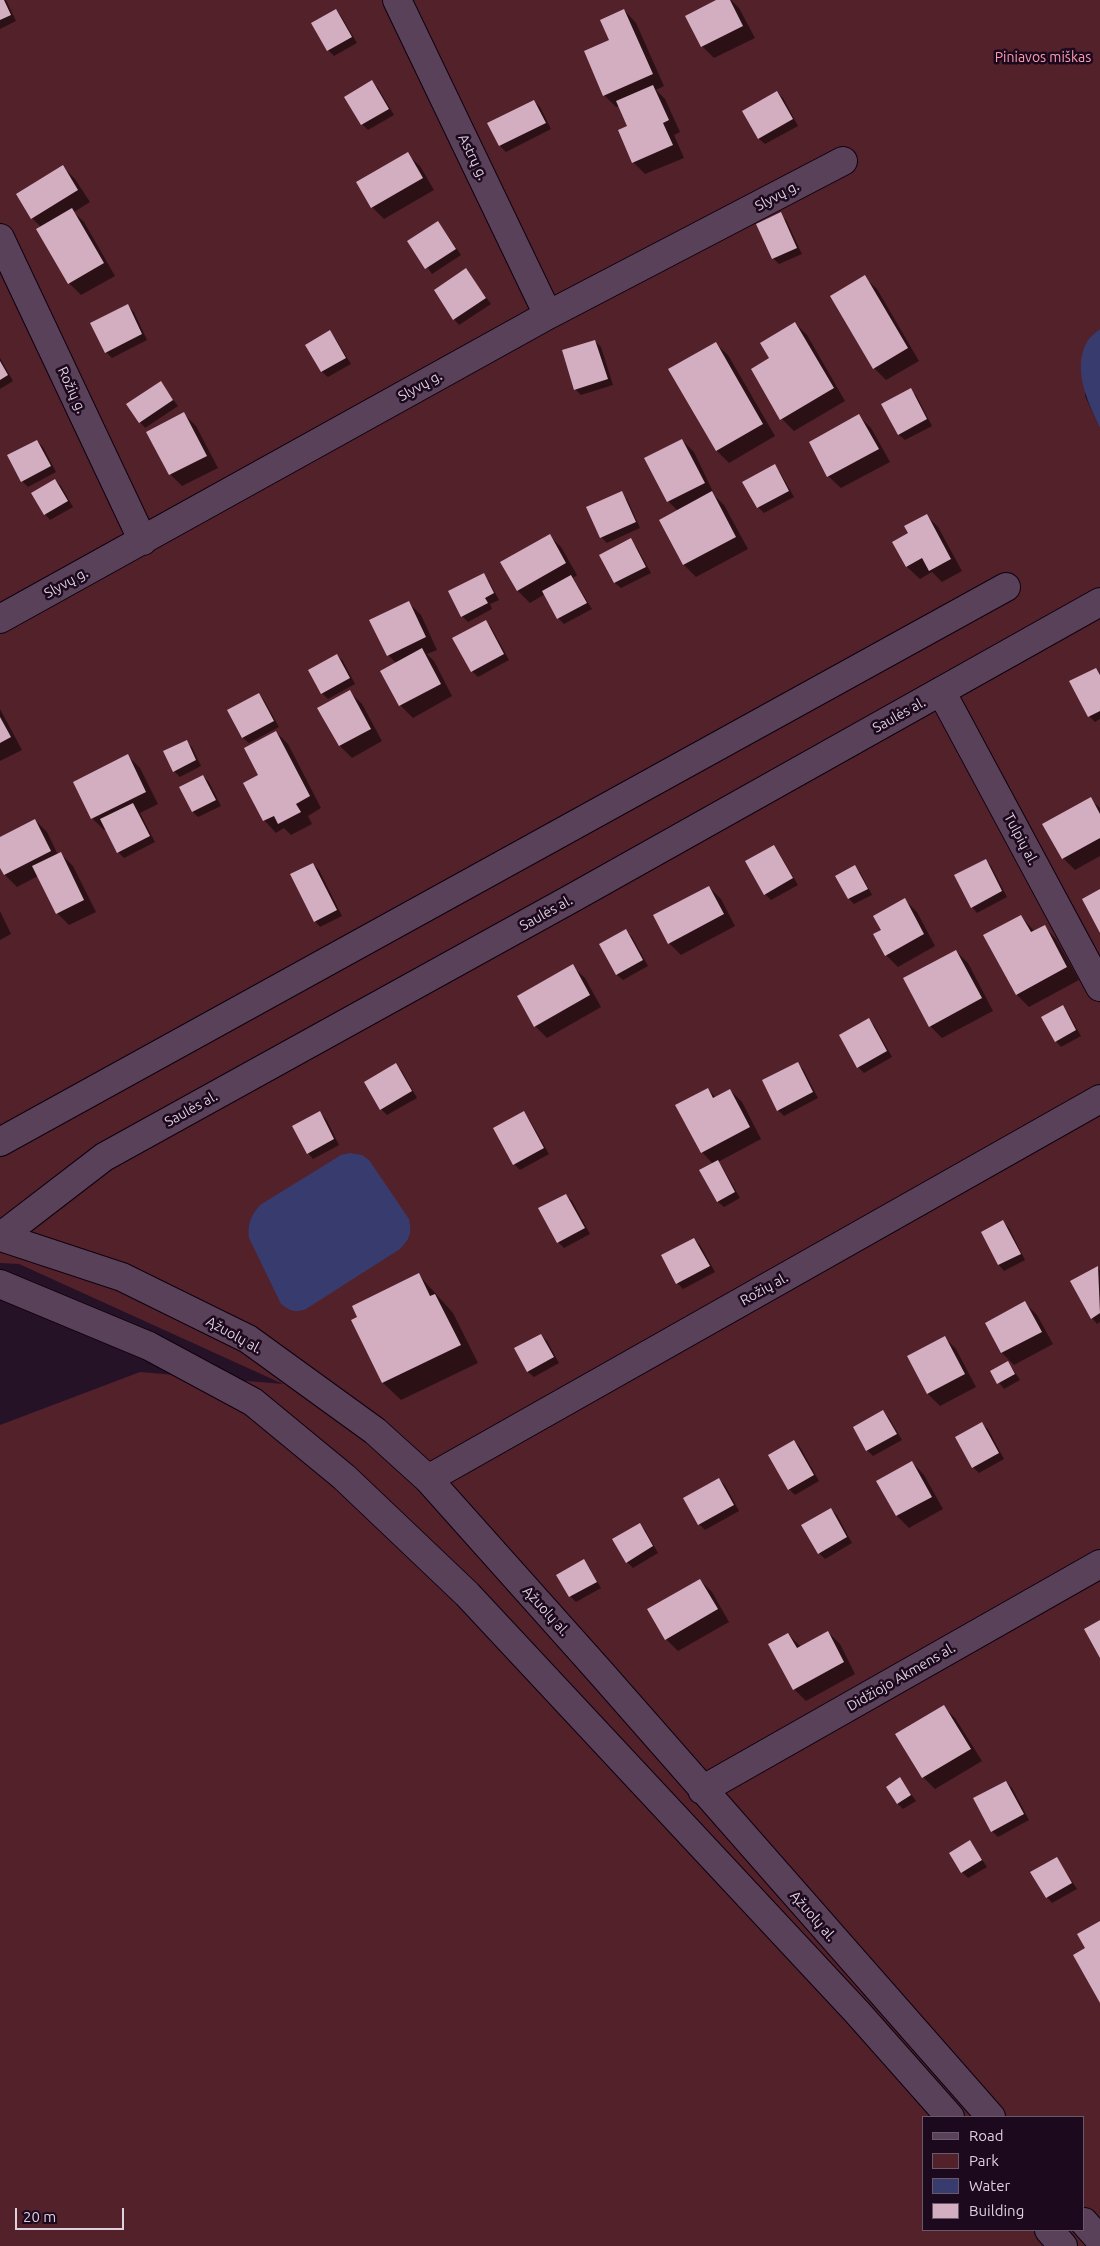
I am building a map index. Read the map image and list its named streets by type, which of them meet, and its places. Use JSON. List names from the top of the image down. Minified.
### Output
{"streets":{"street":["Astrų g.","Slyvų g.","Rožių g.","Saulės al.","Tulpių al.","Rožių al.","Ąžuolų al.","Didžiojo Akmens al."]},"crossings":[["Astrų g.","Slyvų g."],["Slyvų g.","Rožių g."],["Saulės al.","Tulpių al."],["Saulės al.","Ąžuolų al."],["Rožių al.","Ąžuolų al."],["Ąžuolų al.","Didžiojo Akmens al."]],"parks":["Piniavos miškas"],"legend":["Road","Park","Water","Building"],"scale_bar":"20 m"}
